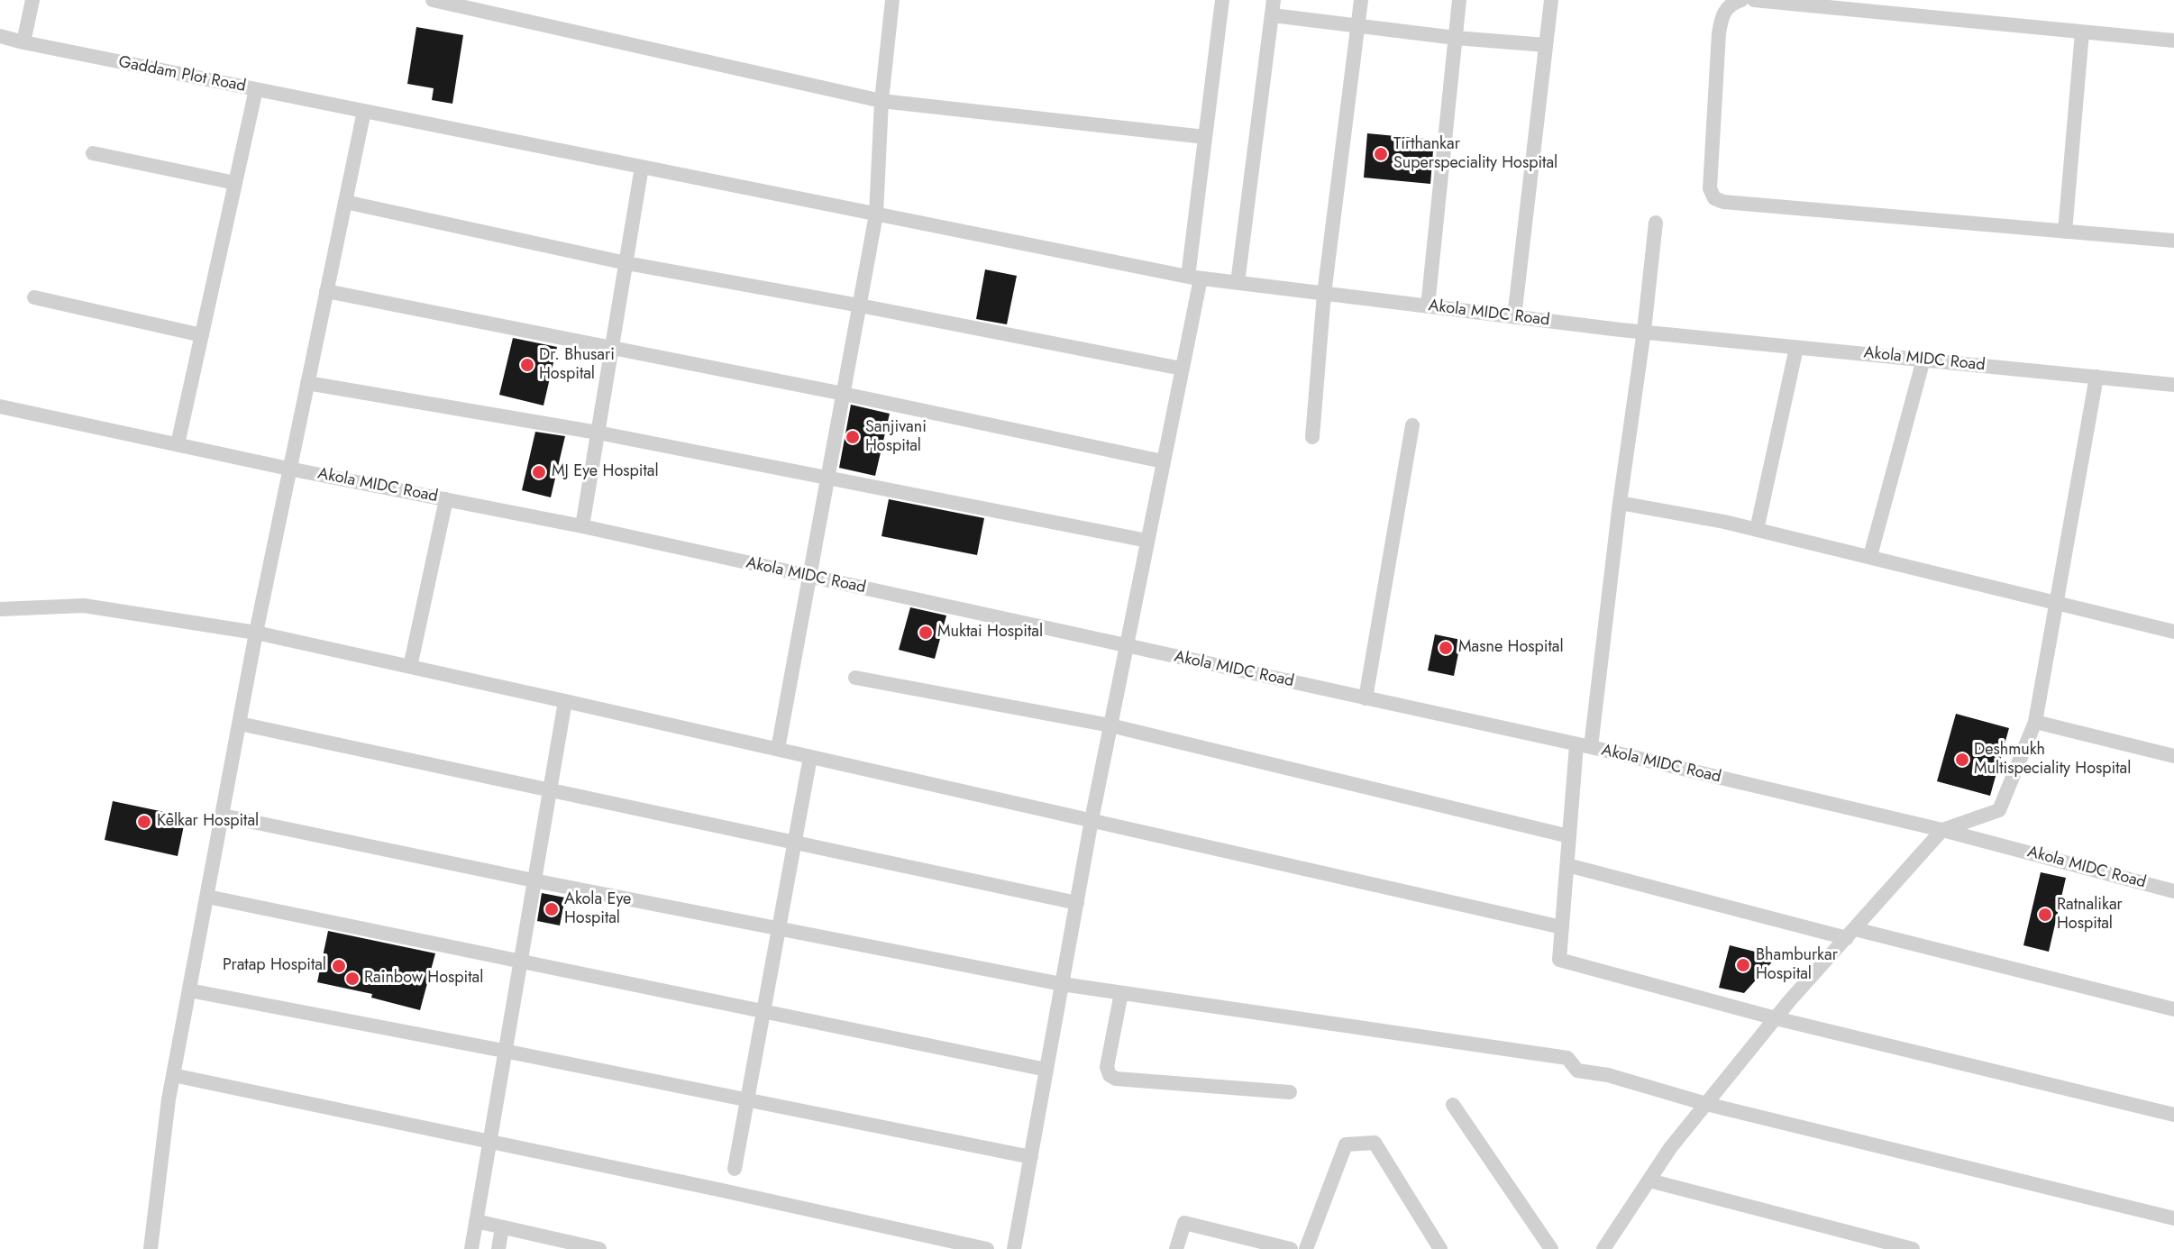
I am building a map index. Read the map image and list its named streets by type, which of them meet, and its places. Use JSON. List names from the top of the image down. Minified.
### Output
{"streets":{"street":["Gaddam Plot Road","Akola MIDC Road"]},"crossings":[["Gaddam Plot Road","Akola MIDC Road"]],"places":["Tirthankar Superspeciality Hospital","Dr. Bhusari Hospital","Sanjivani Hospital","MJ Eye Hospital","Muktai Hospital","Masne Hospital","Deshmukh Multispeciality Hospital","Kelkar Hospital","Akola Eye Hospital","Ratnalikar Hospital","Bhamburkar Hospital","Pratap Hospital","Rainbow Hospital"]}
